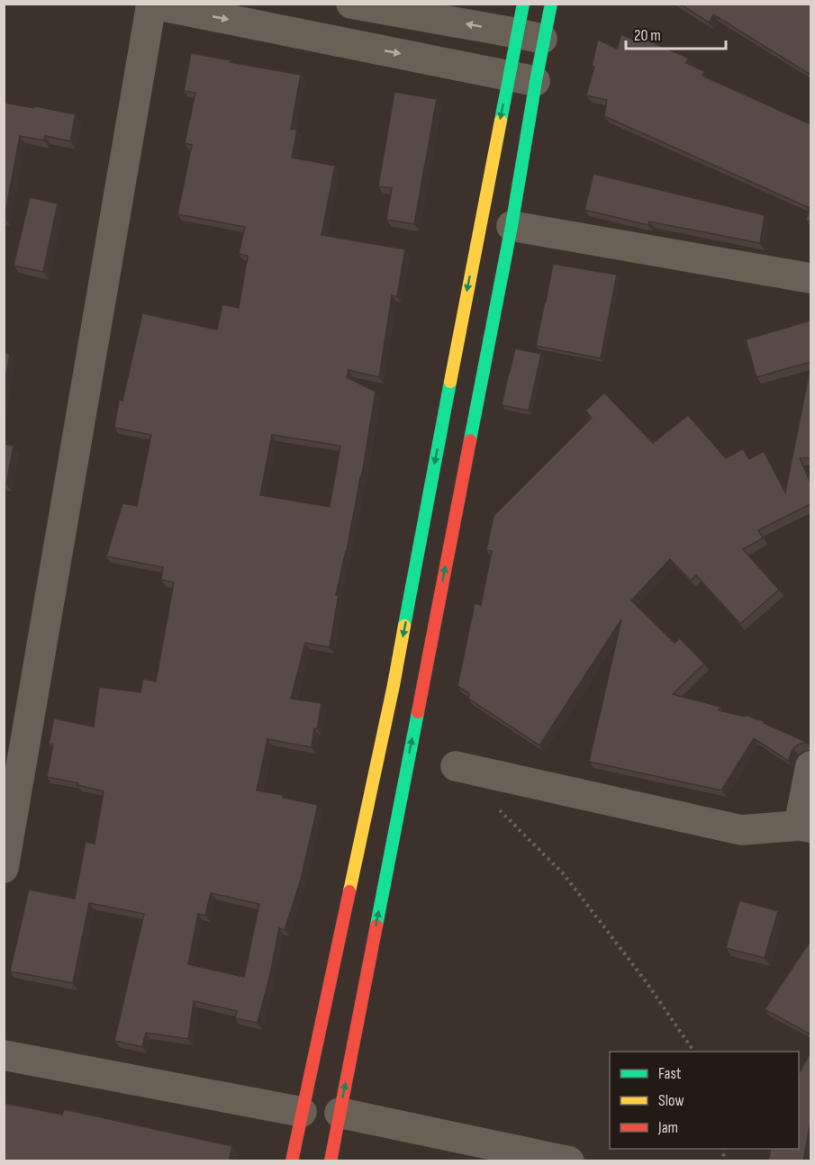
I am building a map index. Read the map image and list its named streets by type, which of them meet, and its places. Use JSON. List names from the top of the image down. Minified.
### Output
{"legend":["Fast","Slow","Jam"],"scale_bar":"20 m"}
